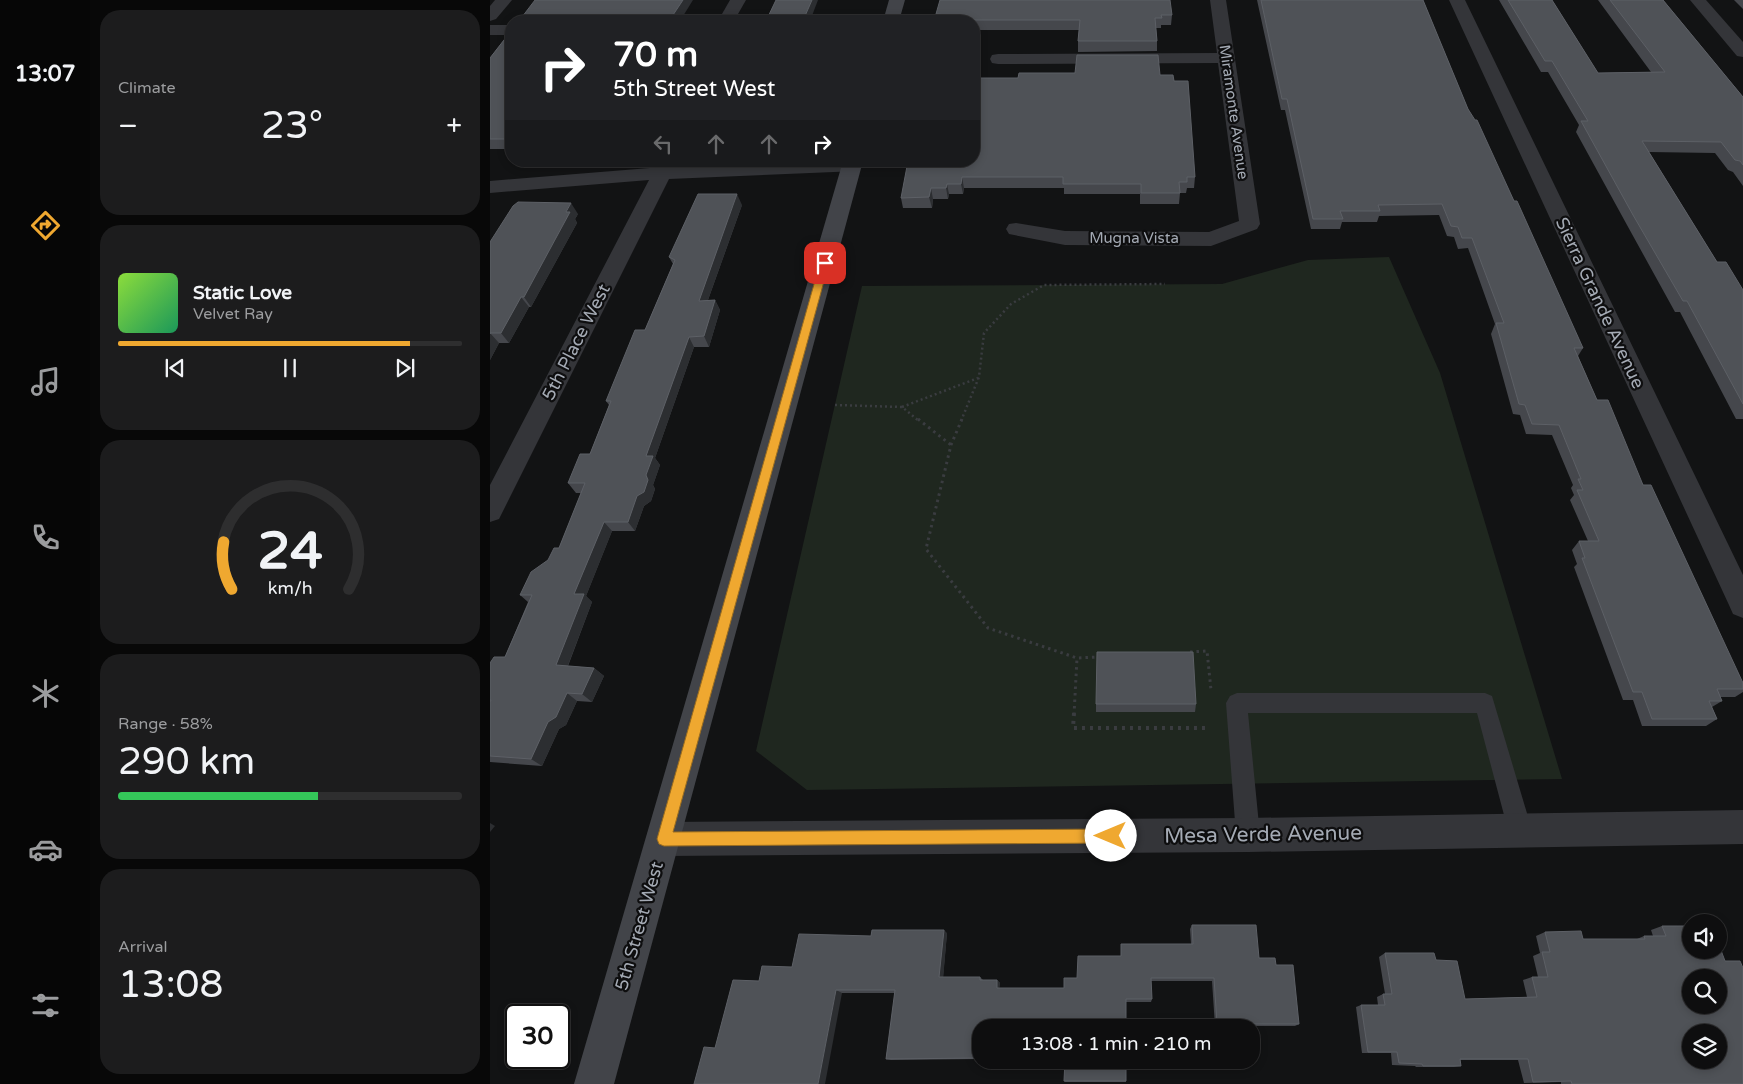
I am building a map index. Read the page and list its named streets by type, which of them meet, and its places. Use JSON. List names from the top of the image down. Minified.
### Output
{"streets":{"street":["Miramonte Avenue","Mugna Vista","Sierra Grande Avenue","5th Place West","Mesa Verde Avenue","5th Street West"]},"crossings":[["Miramonte Avenue","Mugna Vista"],["Mesa Verde Avenue","5th Street West"]],"page":{"tabs":"13:07","tile":["Climate",["Range · 58%","290 km"],["Arrival","13:08"]],"turn":["70 m","5th Street West"],"heat":["−","23°","+"],"song":["Static Love","Velvet Ray"],"limit":"30","trip":"13:08 · 1 min · 210 m","gauge":["24","km/h"]}}
